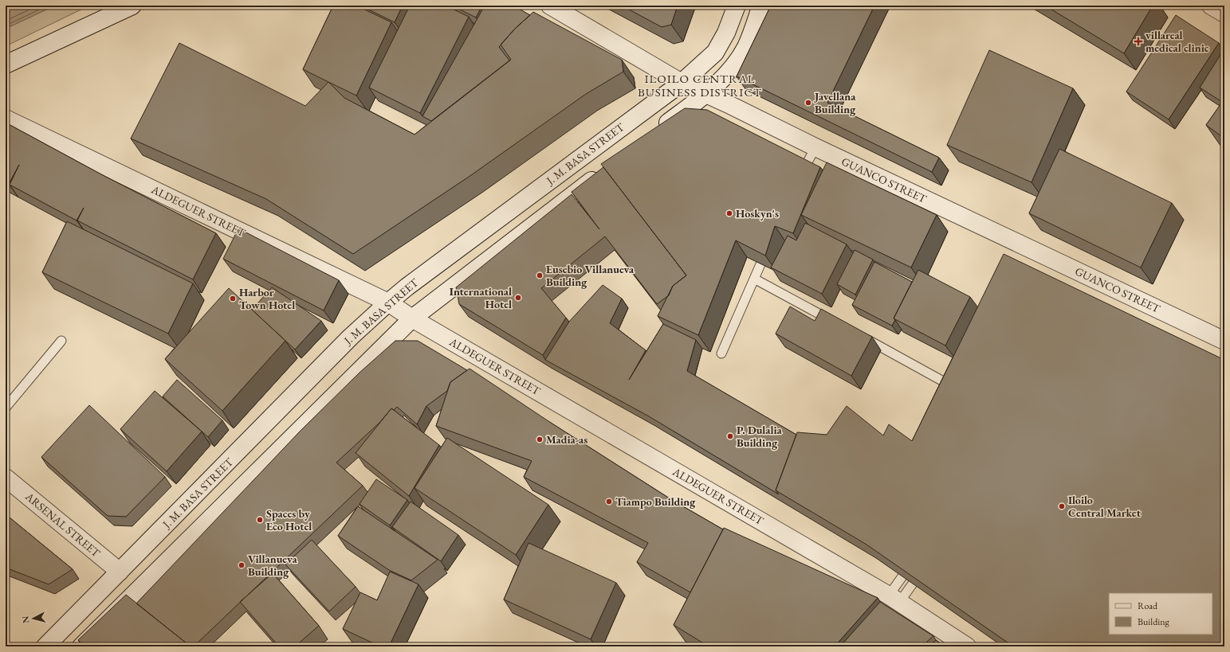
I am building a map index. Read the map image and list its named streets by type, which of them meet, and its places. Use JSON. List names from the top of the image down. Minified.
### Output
{"streets":{"street":["J. M. BASA STREET","GUANCO STREET","ALDEGUER STREET","ARSENAL STREET"]},"crossings":[["J. M. BASA STREET","GUANCO STREET"],["J. M. BASA STREET","ALDEGUER STREET"],["J. M. BASA STREET","ARSENAL STREET"]],"districts":["ILOILO CENTRAL BUSINESS DISTRICT"],"places":{"health":["villareal medical clinic"],"other":["Javellana Building","Hoskyn's","Eusebio Villanueva Building","International Hotel","Harbor Town Hotel","P. Dulalia Building","Madia-as","Tiampo Building","Iloilo Central Market","Spaces by Eco Hotel","Villanueva Building"]},"legend":["Road","Building"],"north":"left"}
